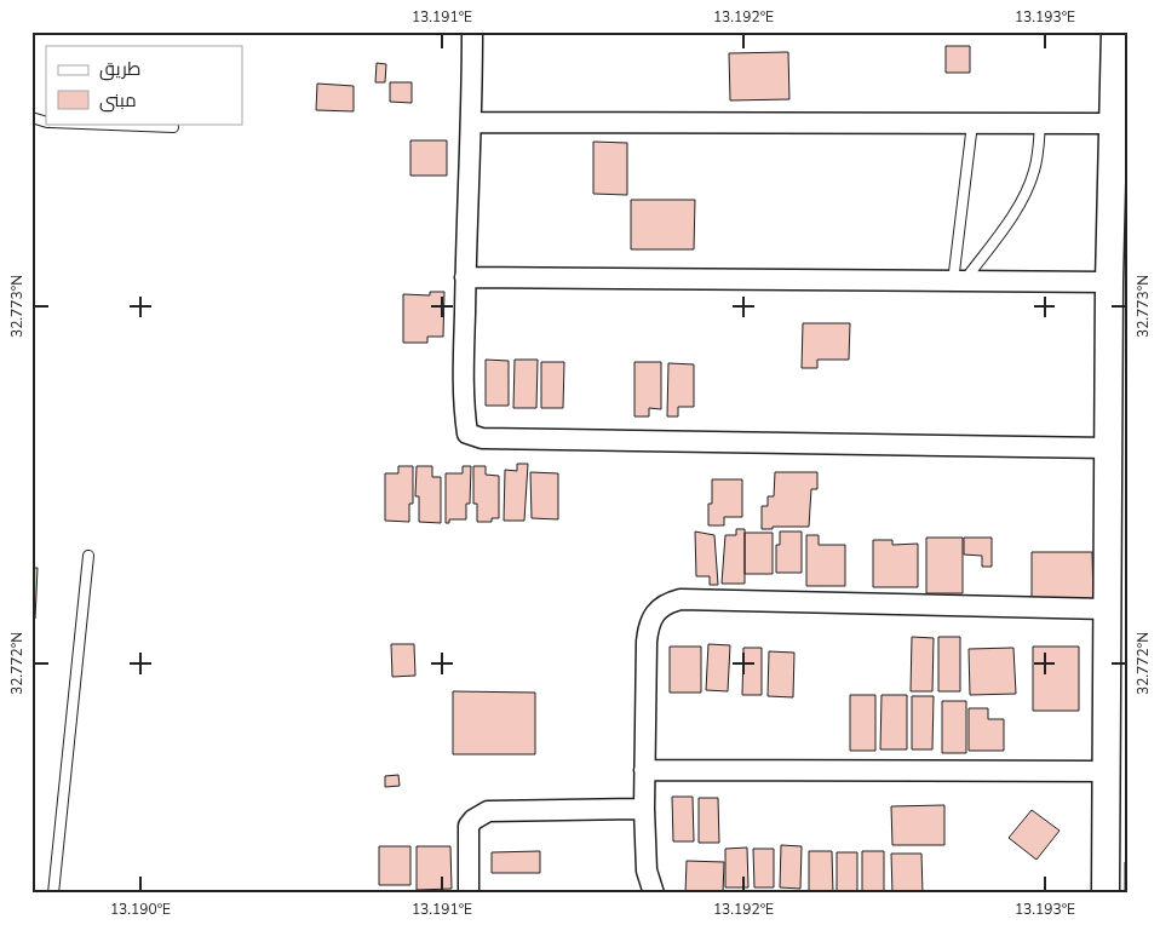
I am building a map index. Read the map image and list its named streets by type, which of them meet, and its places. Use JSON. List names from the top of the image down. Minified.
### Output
{"legend":["طريق","مبنى"],"coordinates":["13.191°E","13.192°E","13.193°E","32.773°N","32.772°N","13.190°E"]}
